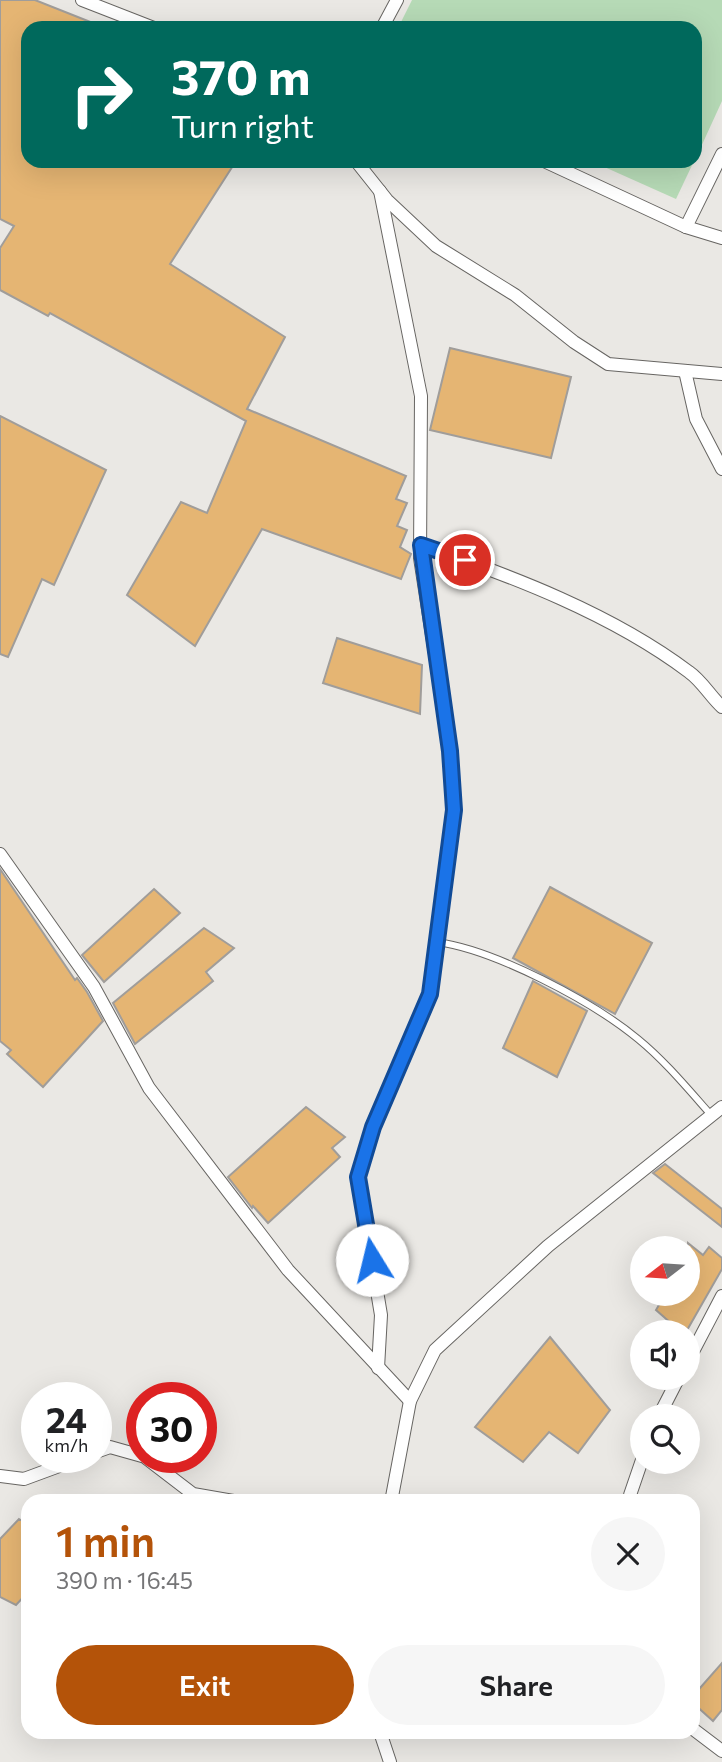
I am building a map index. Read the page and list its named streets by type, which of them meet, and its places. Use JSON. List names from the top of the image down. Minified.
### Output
{"north":"left","page":{"turn":["370 m","Turn right"],"speed":"24 km/h","limit":"30","heading":["1 min","390 m · 16:45"],"buttons":["Exit","Share"]}}
